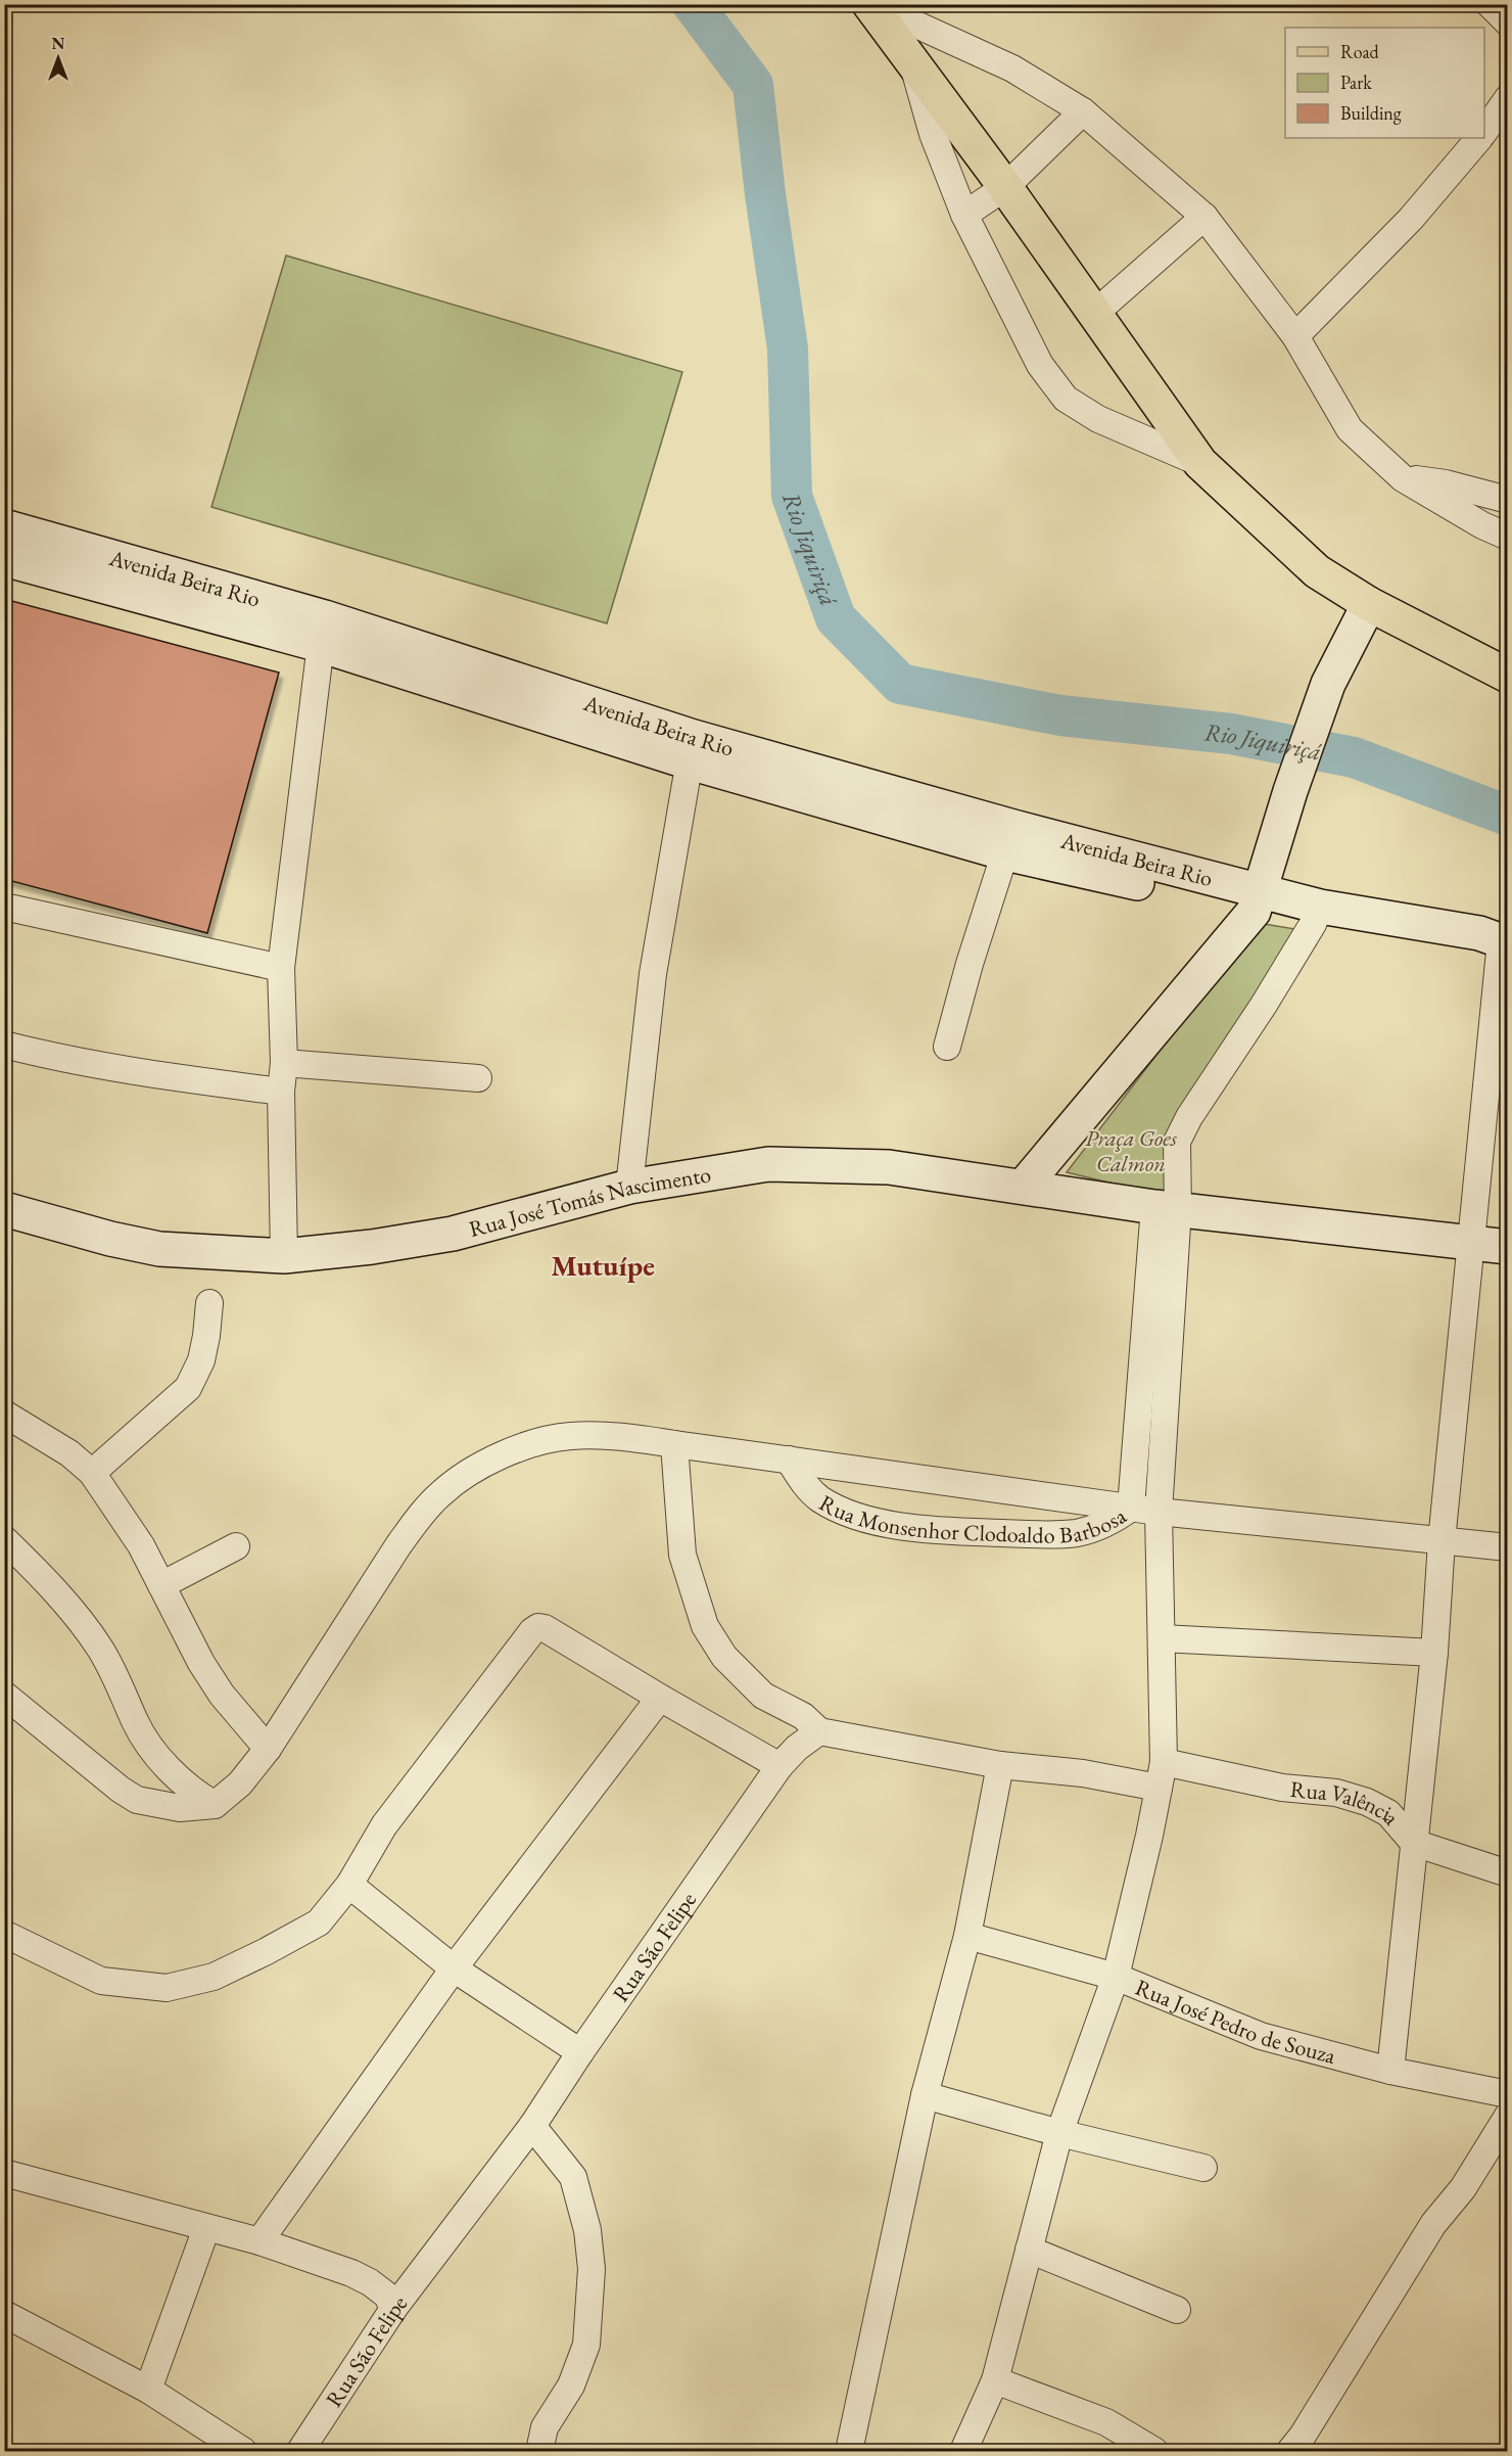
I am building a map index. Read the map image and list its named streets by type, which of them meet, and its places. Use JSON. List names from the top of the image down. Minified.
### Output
{"streets":{"street":["Avenida Beira Rio","Rua José Tomás Nascimento","Rua Monsenhor Clodoaldo Barbosa","Rua Valência","Rua São Felipe","Rua José Pedro de Souza"]},"crossings":[["Rua José Tomás Nascimento","Rua Monsenhor Clodoaldo Barbosa"],["Rua Monsenhor Clodoaldo Barbosa","Rua Valência"],["Rua Monsenhor Clodoaldo Barbosa","Rua José Pedro de Souza"]],"districts":["Mutuípe"],"water":["Rio Jiquiriçá"],"parks":["Praça Goes Calmon"],"legend":["Road","Park","Building"],"north":"top"}
